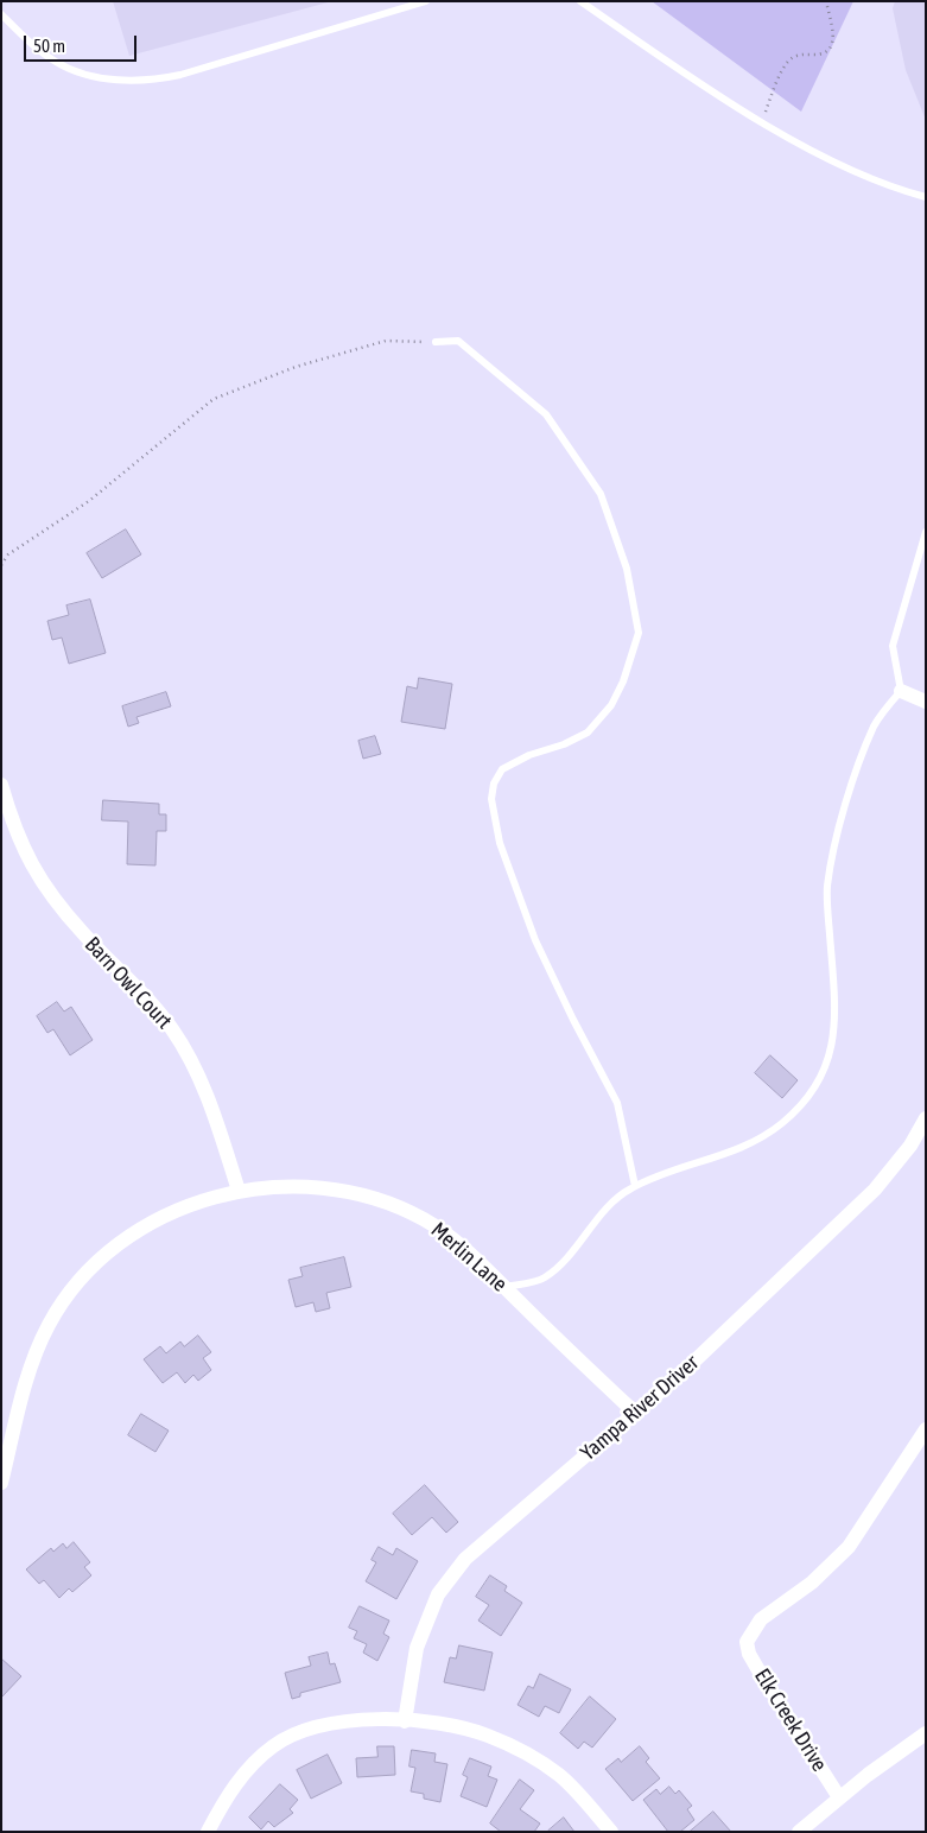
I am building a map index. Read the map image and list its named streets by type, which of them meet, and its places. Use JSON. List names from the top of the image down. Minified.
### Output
{"streets":{"street":["Barn Owl Court","Merlin Lane","Yampa River Driver","Elk Creek Drive"]},"crossings":[["Barn Owl Court","Merlin Lane"],["Merlin Lane","Yampa River Driver"]],"scale_bar":"50 m"}
